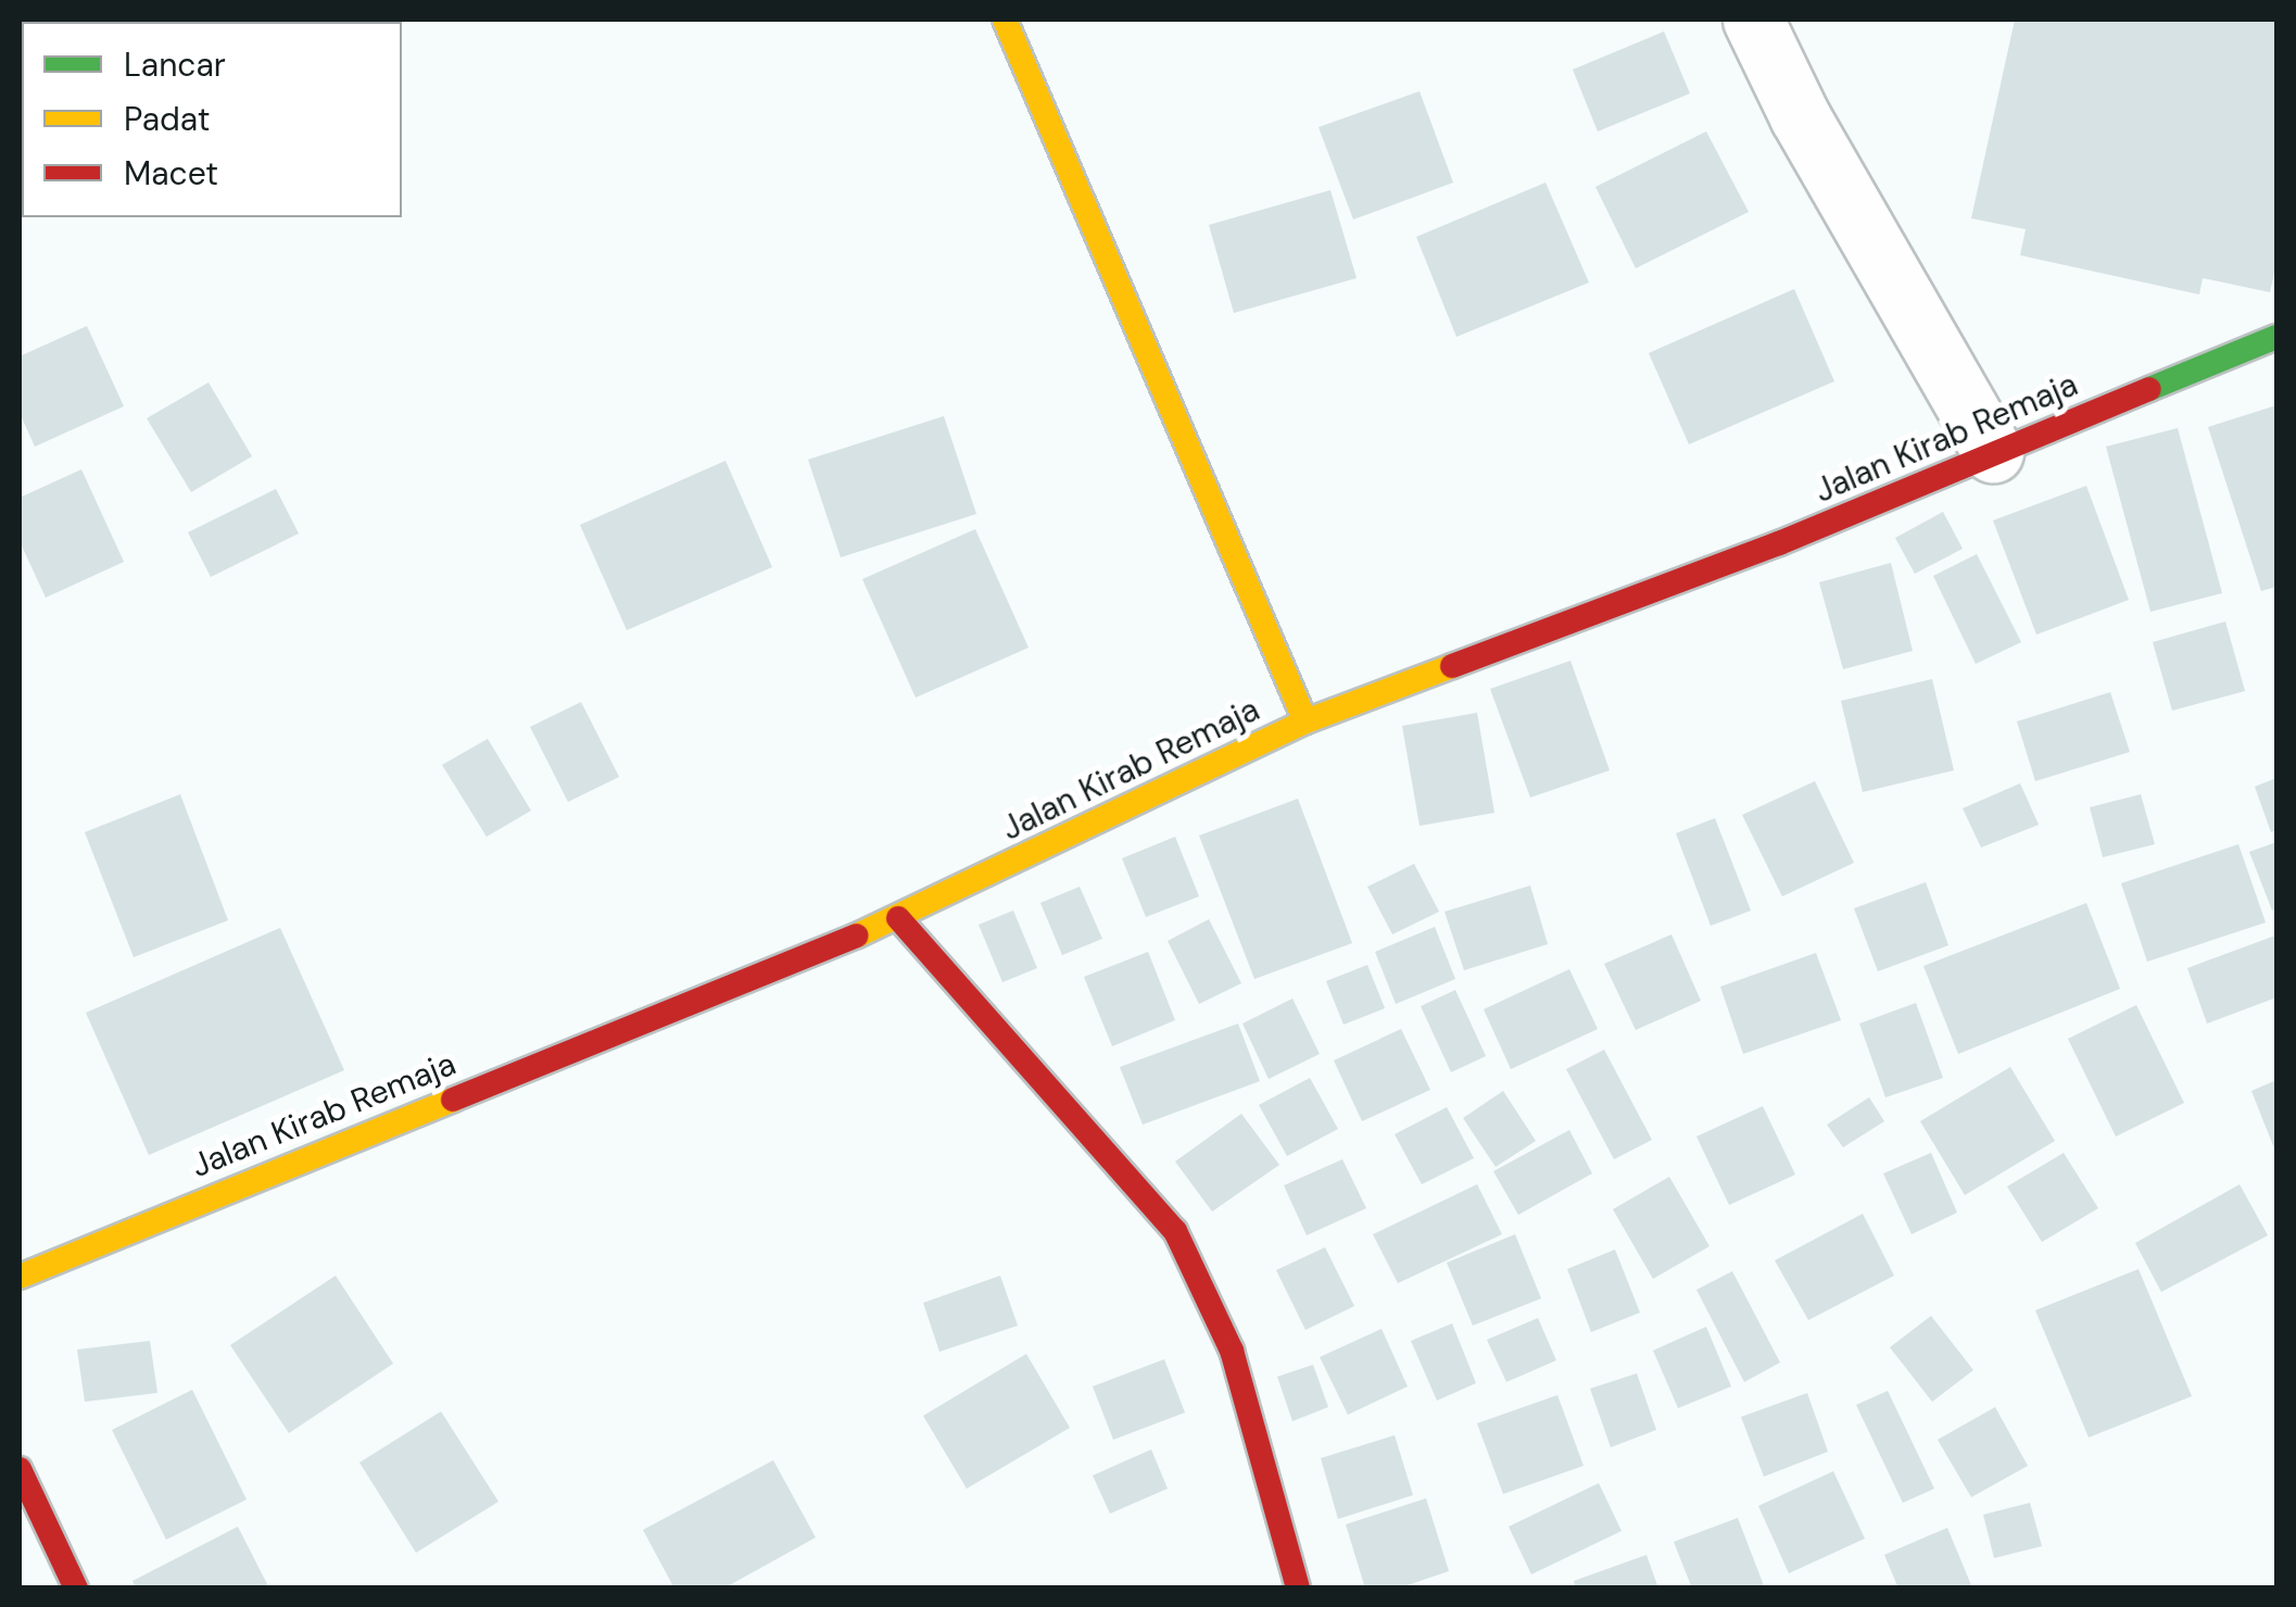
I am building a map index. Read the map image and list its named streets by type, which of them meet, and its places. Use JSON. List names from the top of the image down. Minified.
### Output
{"streets":{"street":["Jalan Kirab Remaja"]},"legend":["Lancar","Padat","Macet"]}
